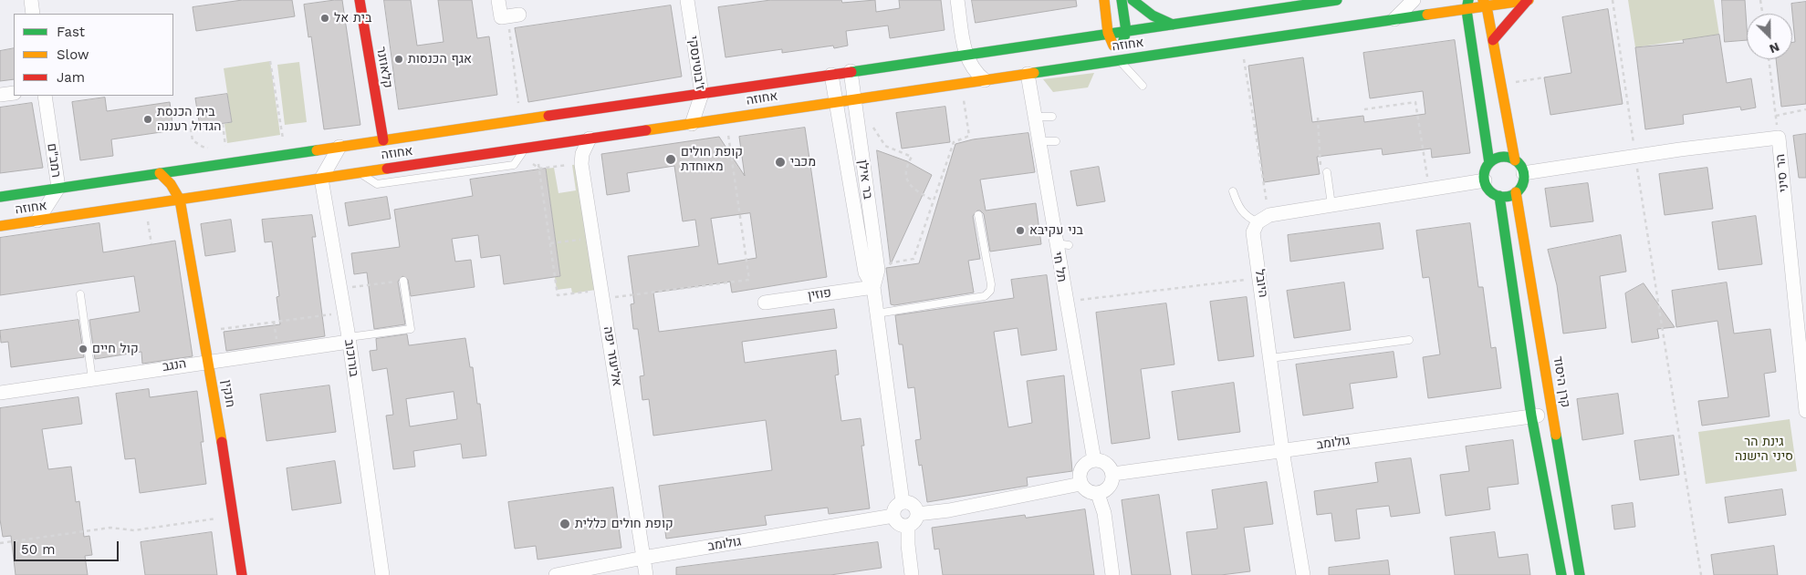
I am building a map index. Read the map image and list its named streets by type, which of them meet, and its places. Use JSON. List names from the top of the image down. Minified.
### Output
{"streets":{"main road":["אחוזה","קלאוזנר","קרן היסוד","חנקין"],"street":["ז'בוטינסקי","רמב\"ם","הר סיני","בר אילן","תל חי","היובל","פוזין","אליעזר יפה","בורוכוב","הנגב","גולומב"]},"crossings":[["אחוזה","ז'בוטינסקי"],["אחוזה","קלאוזנר"],["אחוזה","רמב\"ם"],["אחוזה","בר אילן"],["אחוזה","תל חי"],["אחוזה","אליעזר יפה"],["אחוזה","בורוכוב"],["אחוזה","חנקין"],["הר סיני","קרן היסוד"],["בר אילן","פוזין"],["בר אילן","גולומב"],["תל חי","גולומב"],["היובל","גולומב"],["אליעזר יפה","גולומב"],["בורוכוב","הנגב"],["הנגב","חנקין"],["קרן היסוד","גולומב"]],"parks":["גינת הר סיני הישנה"],"places":["בית אל","אגף הכנסות","בית הכנסת הגדול רעננה","קופת חולים מאוחדת","מכבי","בני עקיבא","קול חיים","קופת חולים כללית"],"legend":["Fast","Slow","Jam"],"scale_bar":"50 m","north":"bottom right"}
